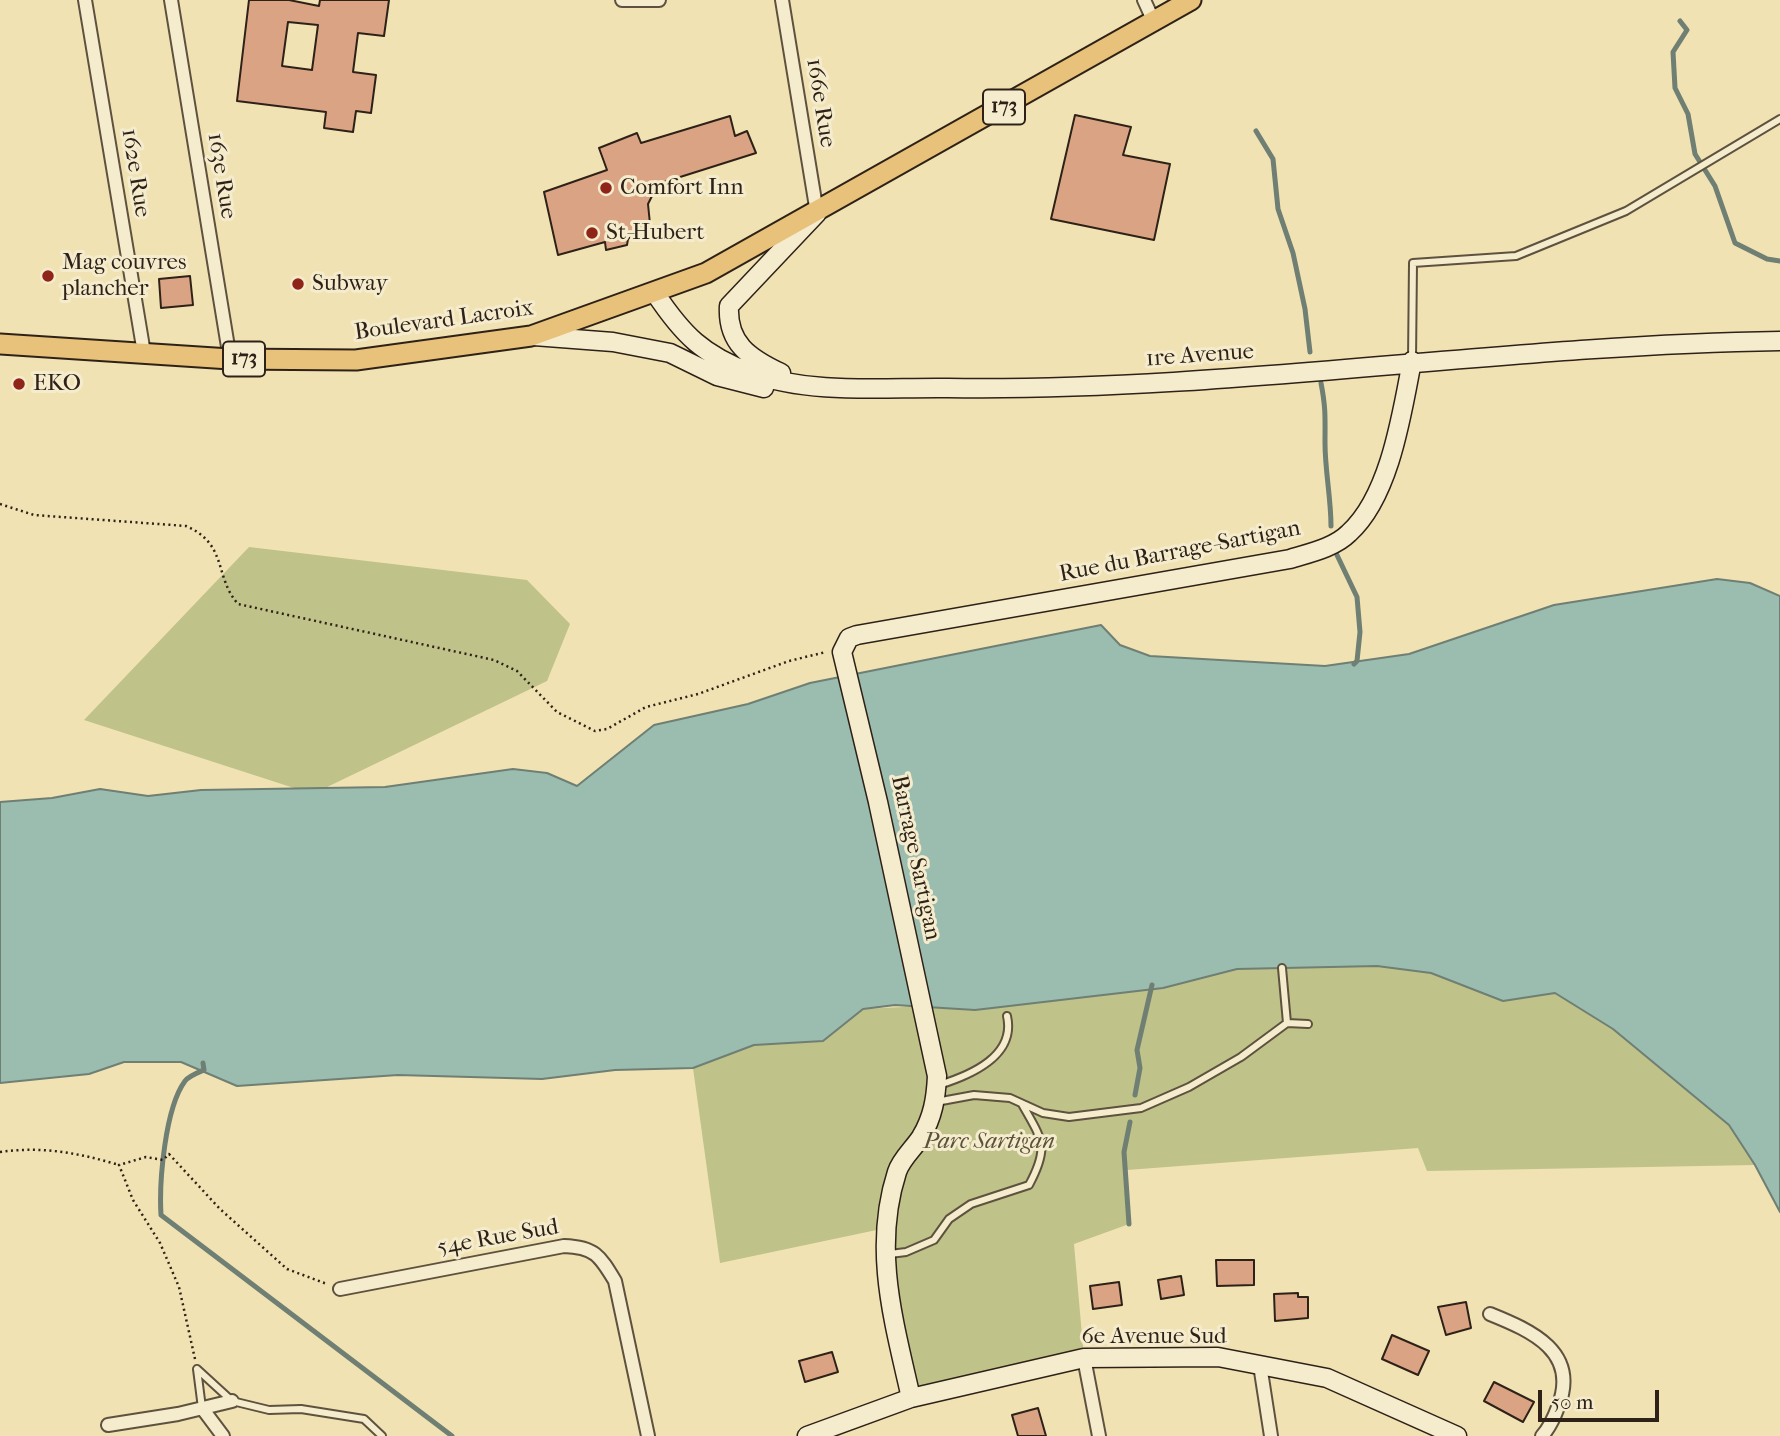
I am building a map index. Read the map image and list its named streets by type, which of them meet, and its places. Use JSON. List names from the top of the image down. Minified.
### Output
{"streets":{"main road":["173","Boulevard Lacroix","1re Avenue","Rue du Barrage-Sartigan","Barrage Sartigan","6e Avenue Sud"],"street":["166e Rue","162e Rue","163e Rue","54e Rue Sud"]},"crossings":[["166e Rue","Boulevard Lacroix"],["162e Rue","Boulevard Lacroix"],["163e Rue","Boulevard Lacroix"],["Boulevard Lacroix","1re Avenue"],["1re Avenue","Rue du Barrage-Sartigan"],["Rue du Barrage-Sartigan","Barrage Sartigan"]],"parks":["Parc Sartigan"],"places":["Comfort Inn","St-Hubert","Mag couvres plancher","Subway","EKO"],"scale_bar":"50 m"}
